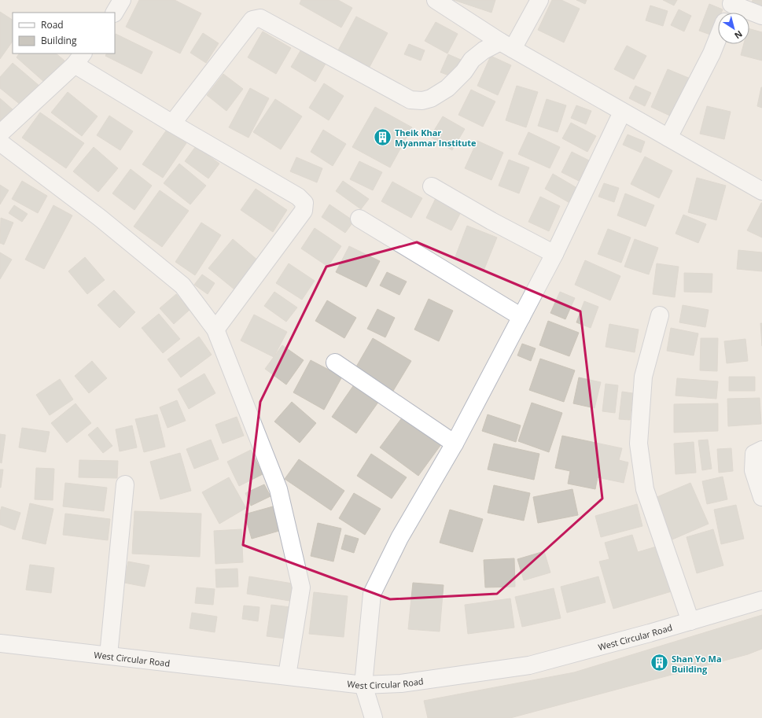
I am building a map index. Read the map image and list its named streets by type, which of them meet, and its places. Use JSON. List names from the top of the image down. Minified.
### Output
{"streets":{"street":["West Circular Road"]},"places":{"building":["Theik Khar Myanmar Institute","Shan Yo Ma Building"]},"legend":["Road","Building"],"north":"bottom right"}
